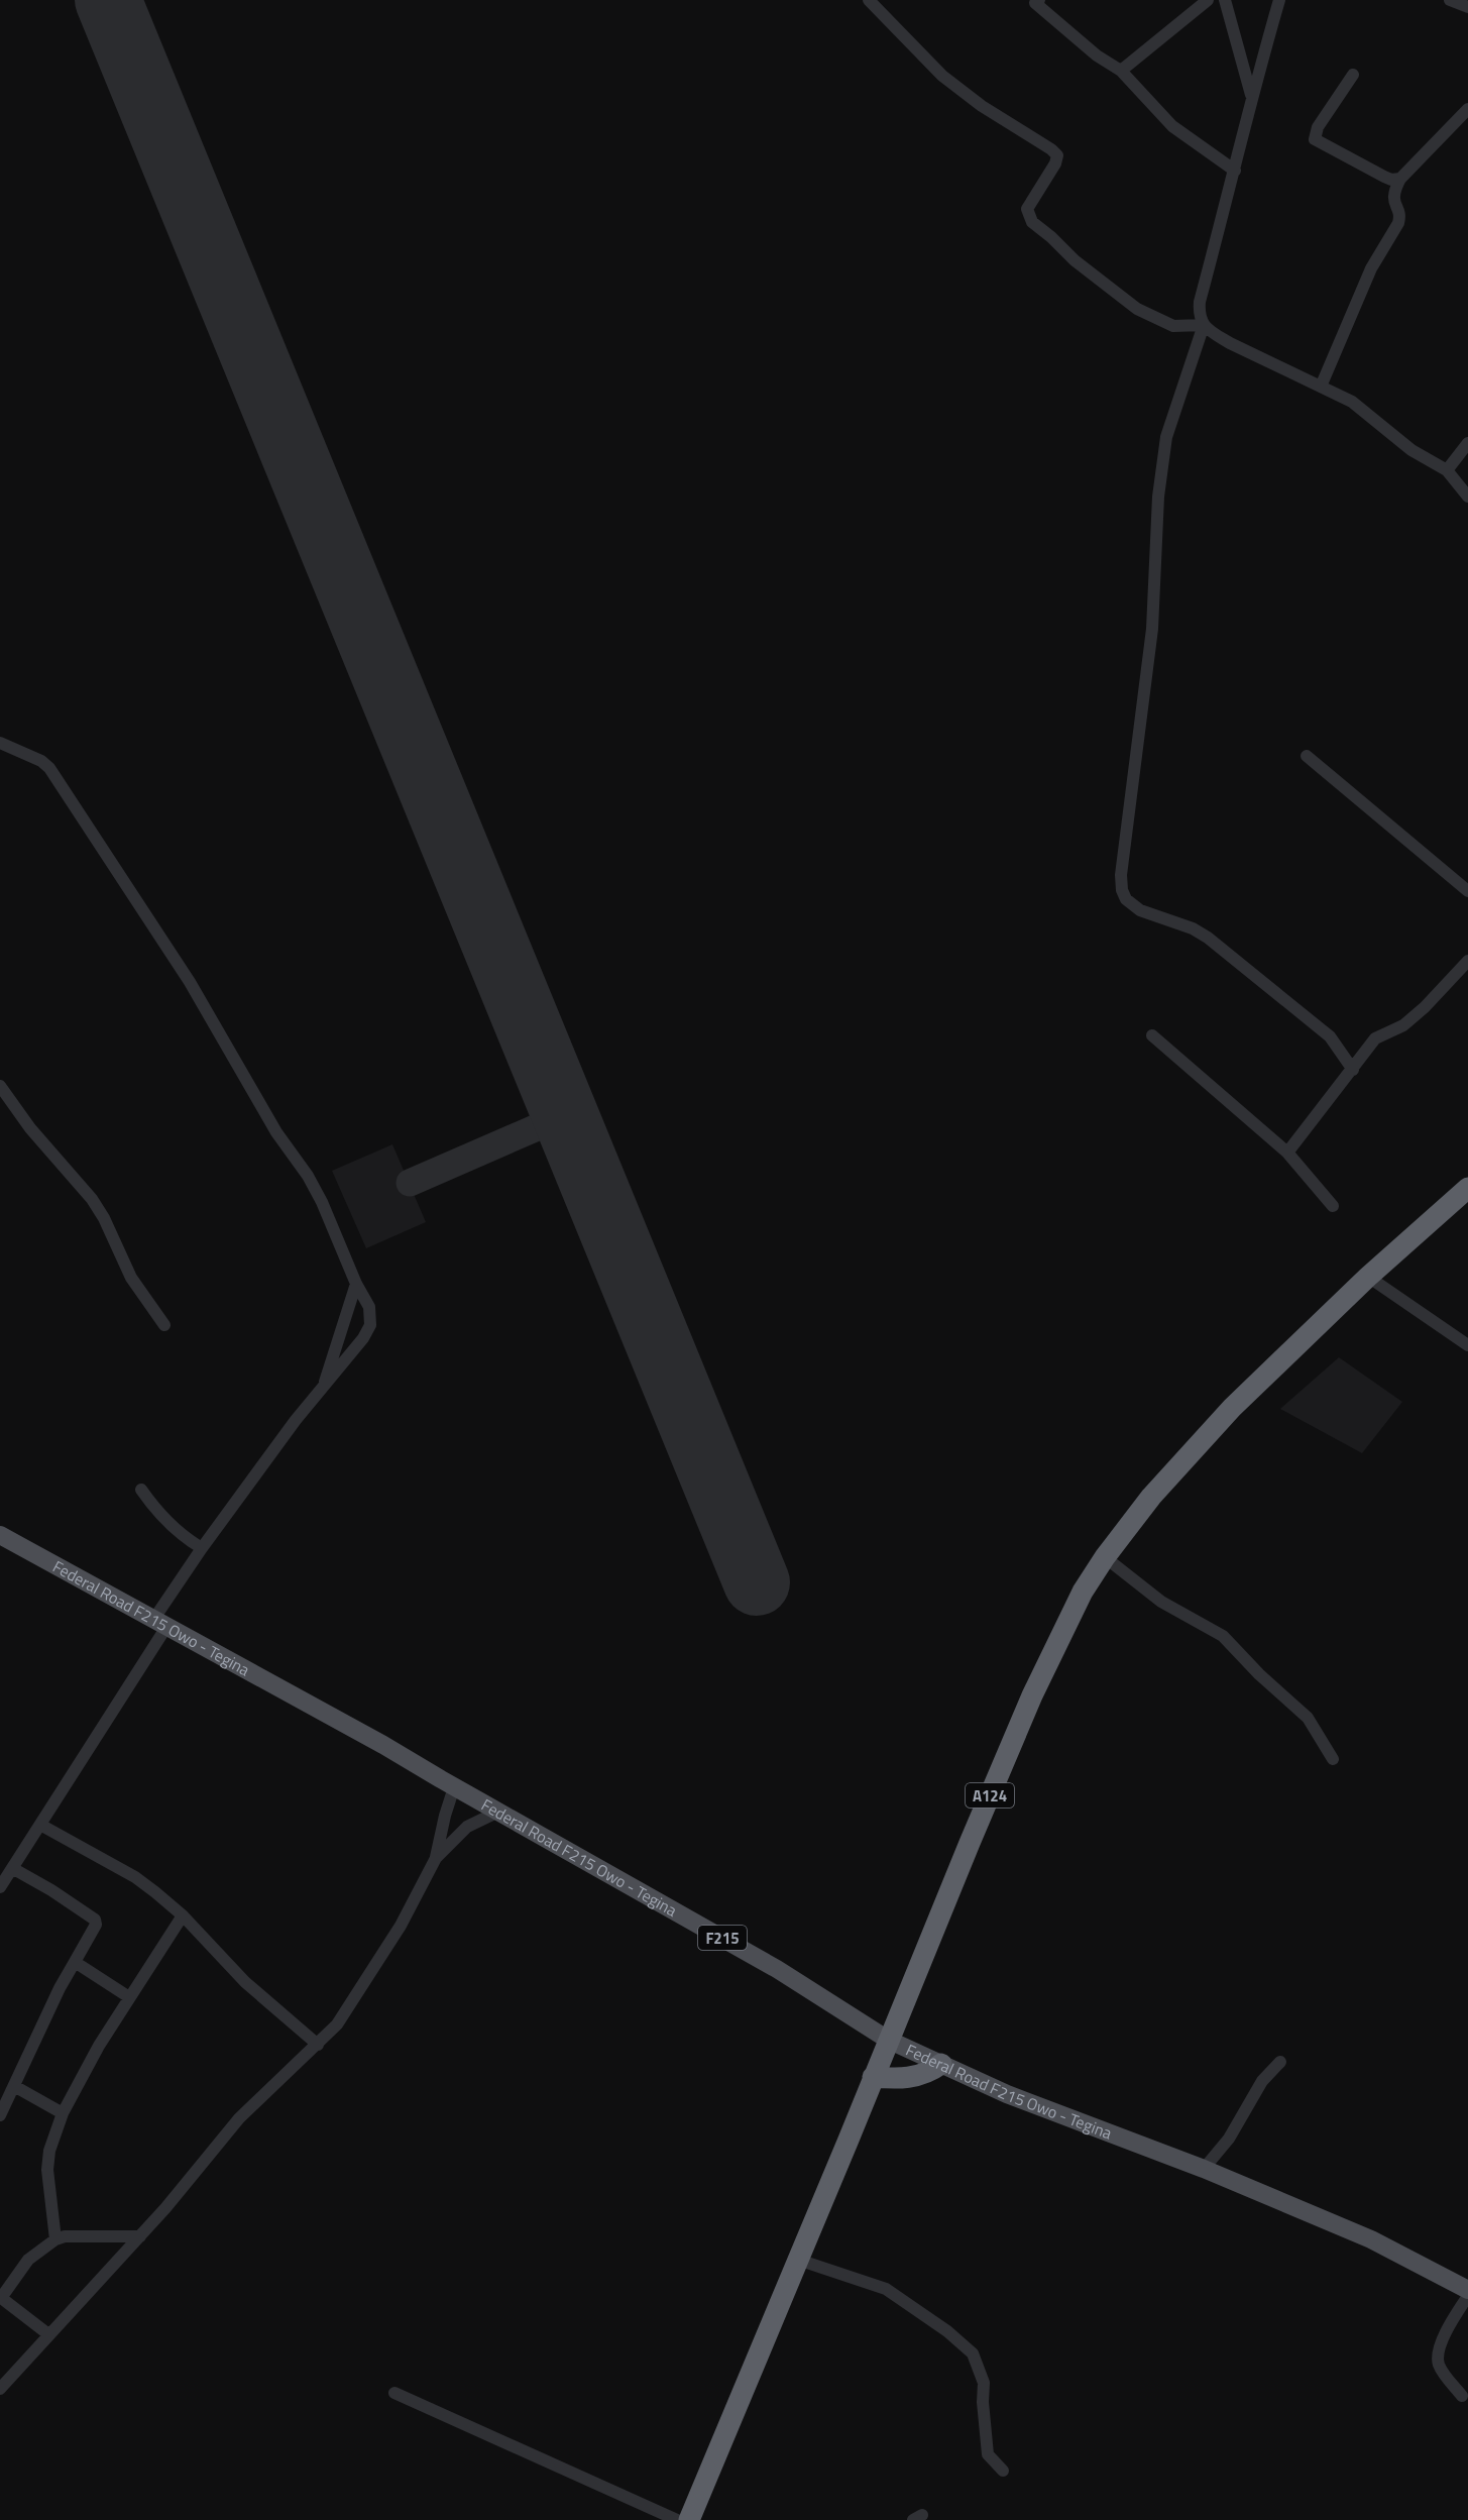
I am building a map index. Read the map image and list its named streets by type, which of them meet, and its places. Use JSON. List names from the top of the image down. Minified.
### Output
{"streets":{"highway":["A124"],"main road":["Federal Road F215 Owo - Tegina","F215"]},"crossings":[["Federal Road F215 Owo - Tegina","A124"]]}
